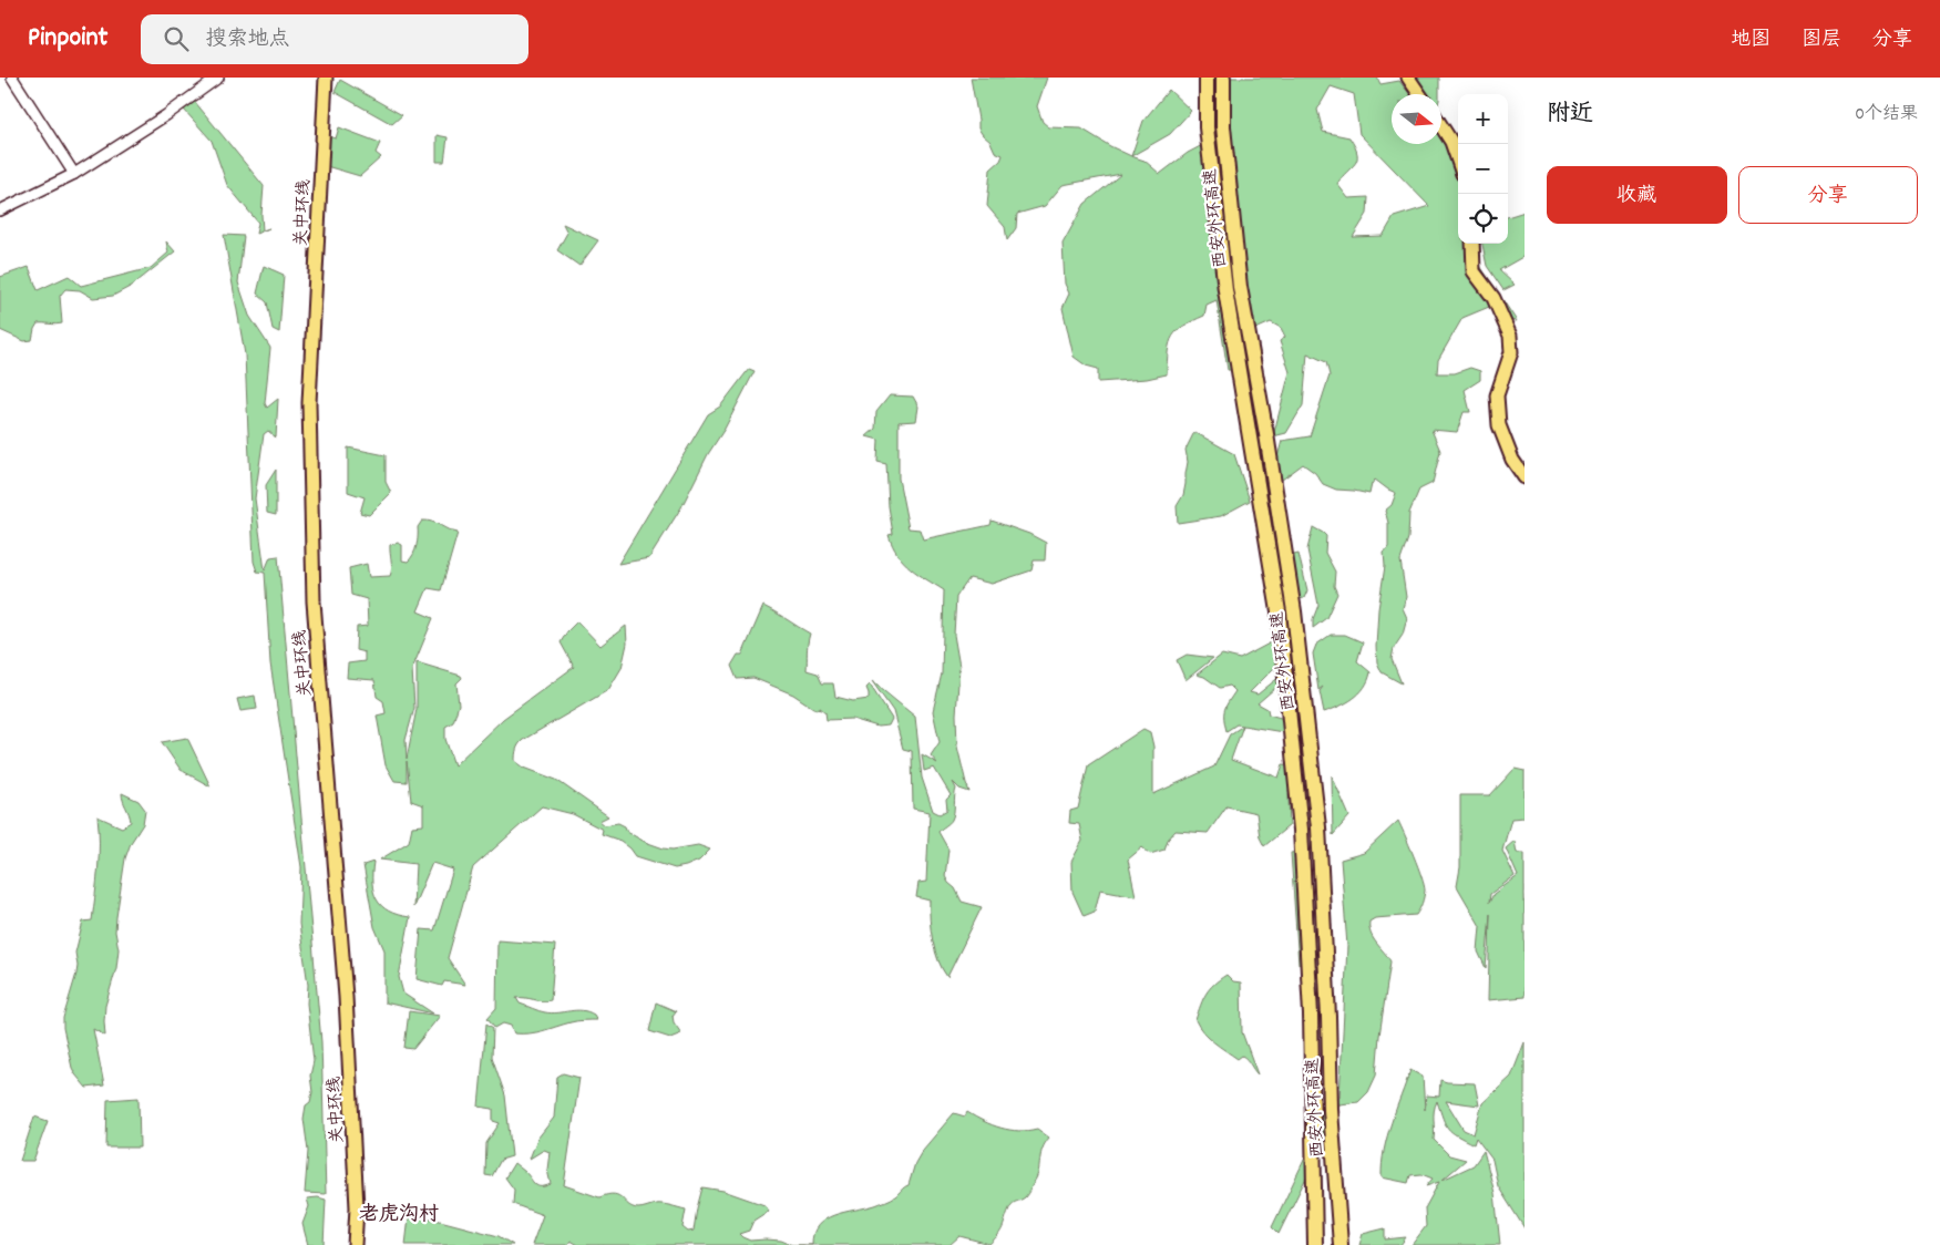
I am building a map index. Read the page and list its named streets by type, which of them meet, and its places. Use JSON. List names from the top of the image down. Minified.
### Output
{"streets":{"highway":["西安外环高速"],"main road":["关中环线"]},"districts":["老虎沟村"],"north":"right","page":{"header":"Pinpoint","search":"搜索地点","nav":["地图","图层","分享"],"heading":["附近","0个结果"],"map_buttons":["+","−"],"buttons":["收藏","分享"]}}
